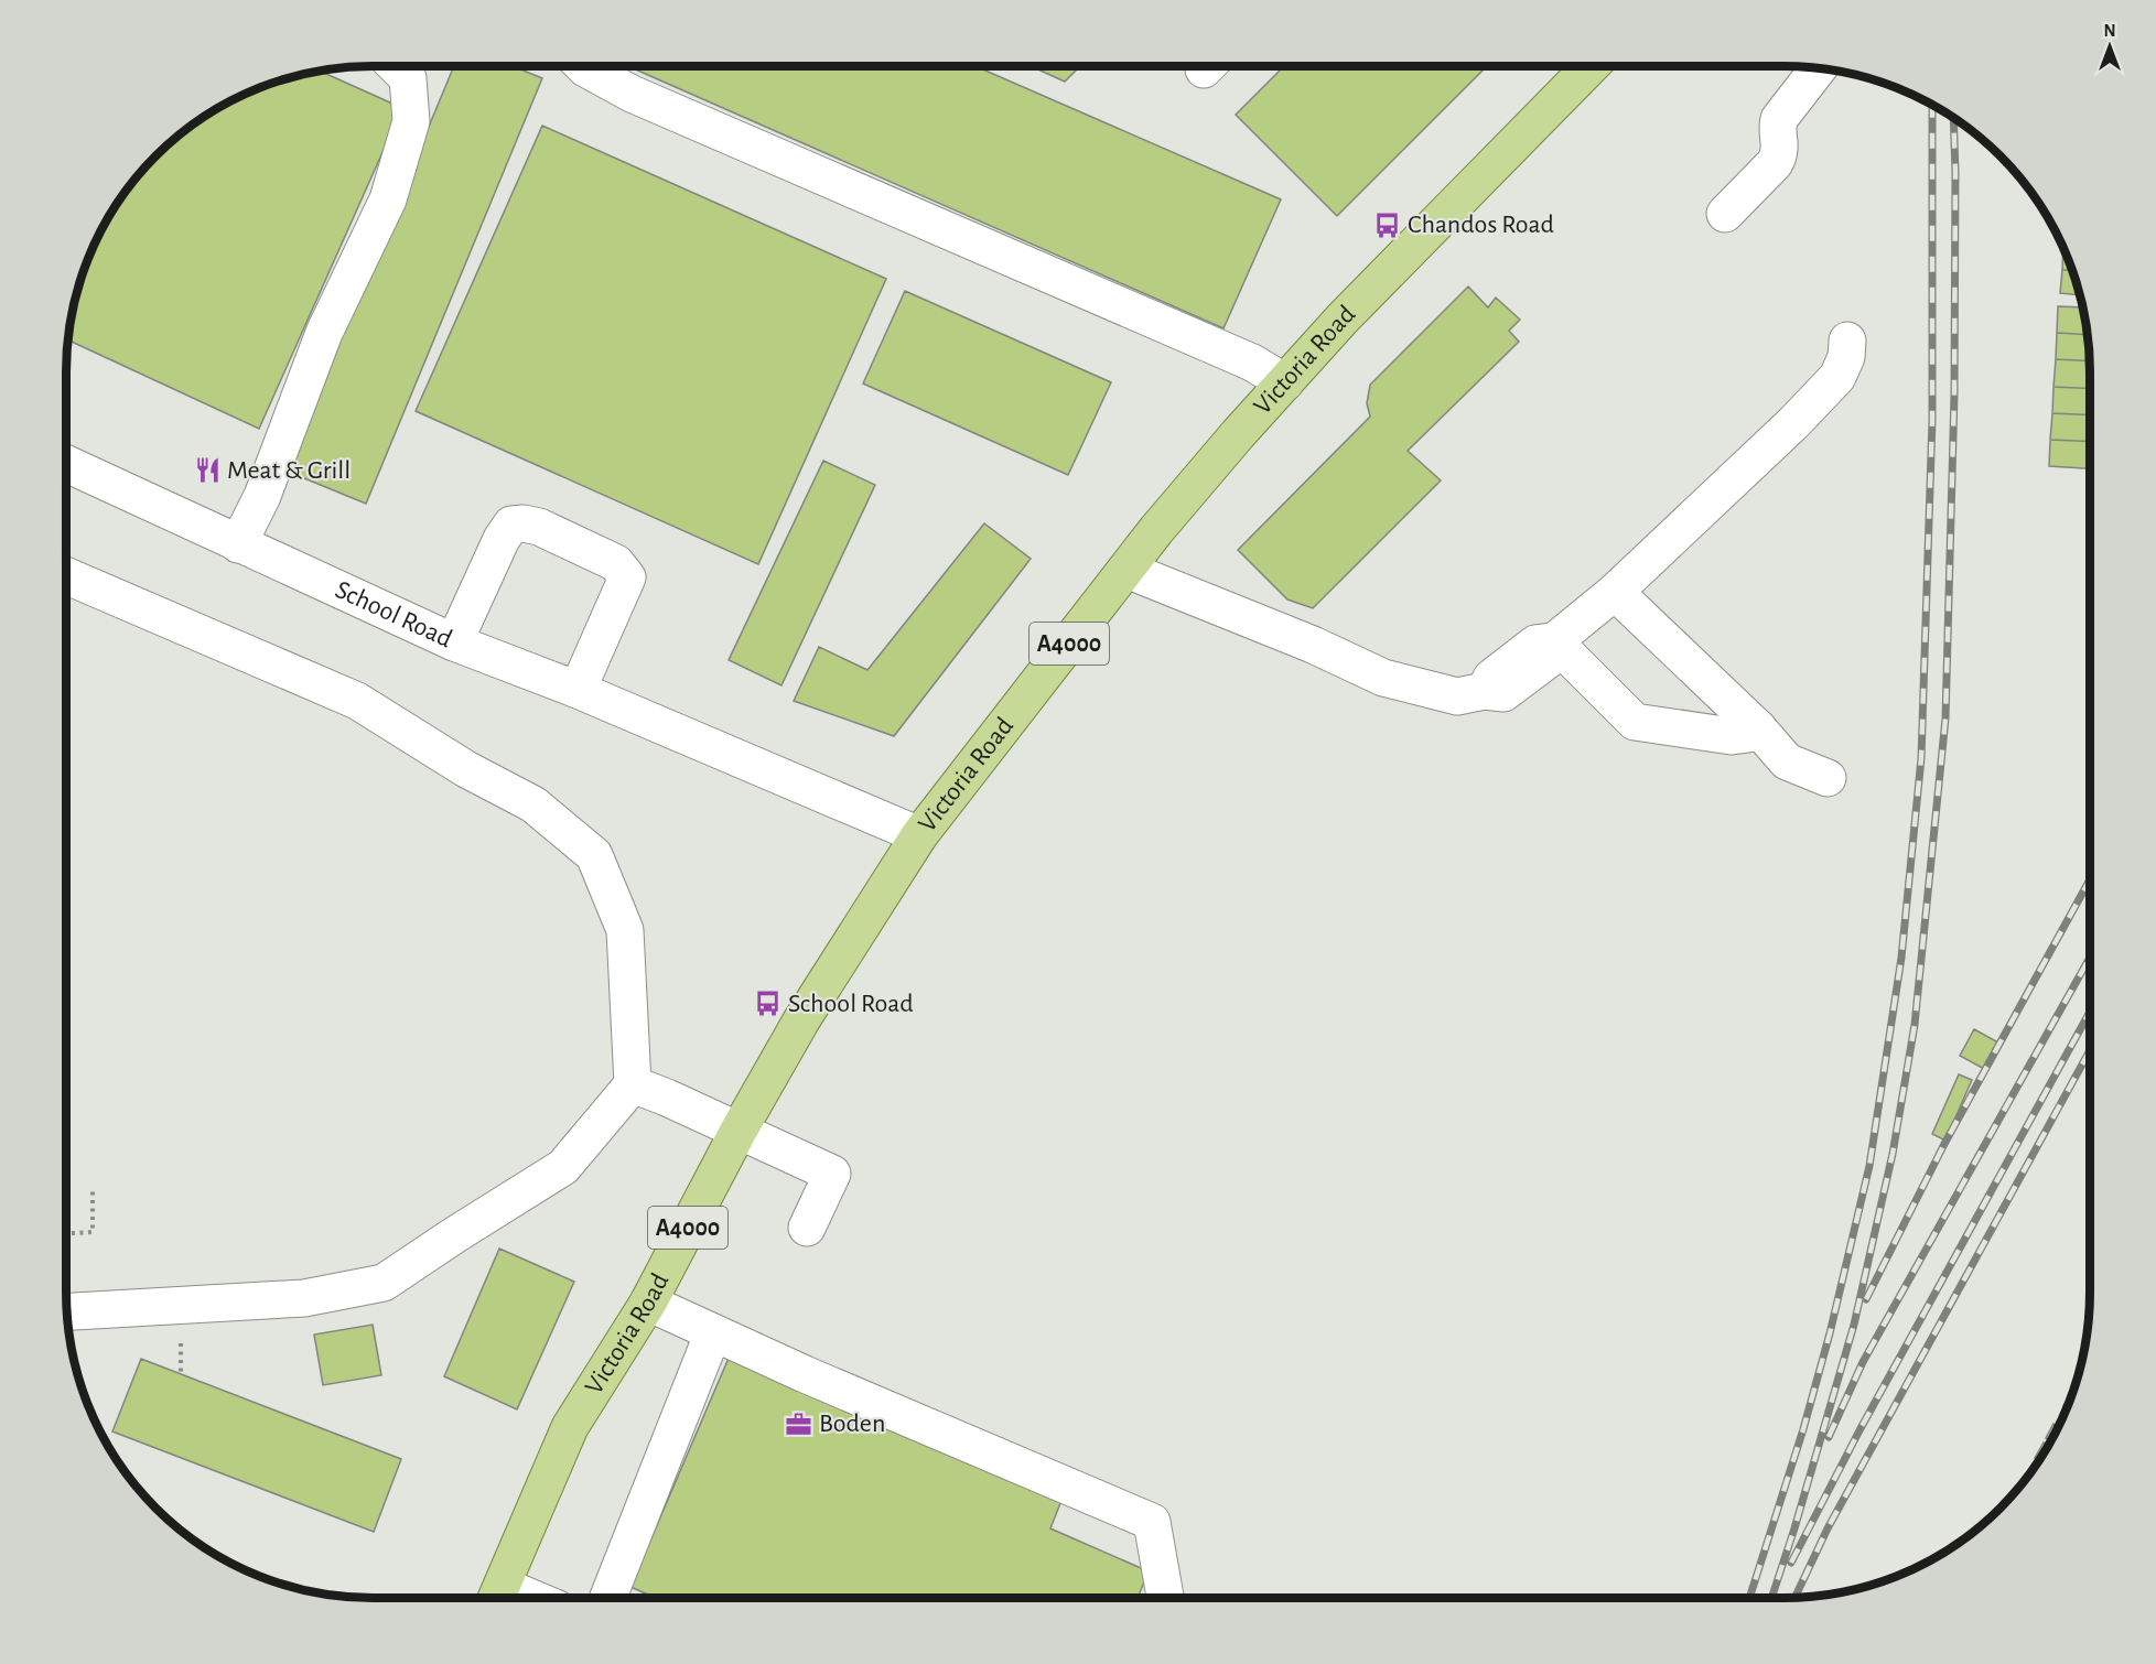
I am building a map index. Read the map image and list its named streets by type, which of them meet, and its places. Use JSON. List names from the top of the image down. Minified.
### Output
{"streets":{"main road":["Victoria Road","A4000"],"street":["School Road"]},"crossings":[["Victoria Road","School Road"]],"places":{"bus stop":["Chandos Road","School Road"],"restaurant":["Meat & Grill"],"office":["Boden"]},"north":"top"}
